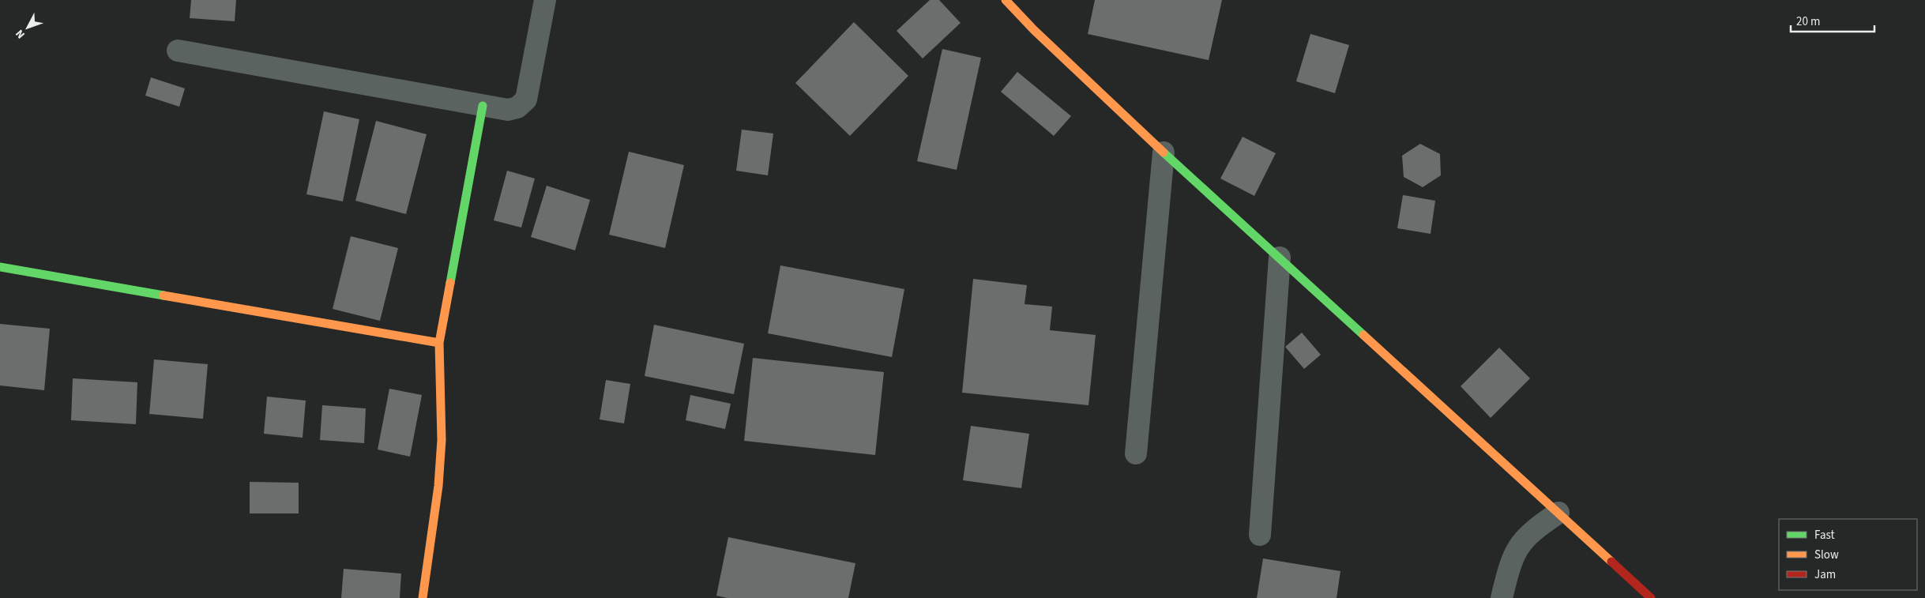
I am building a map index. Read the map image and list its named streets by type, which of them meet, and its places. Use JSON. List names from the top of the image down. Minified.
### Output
{"legend":["Fast","Slow","Jam"],"scale_bar":"20 m","north":"bottom left"}
